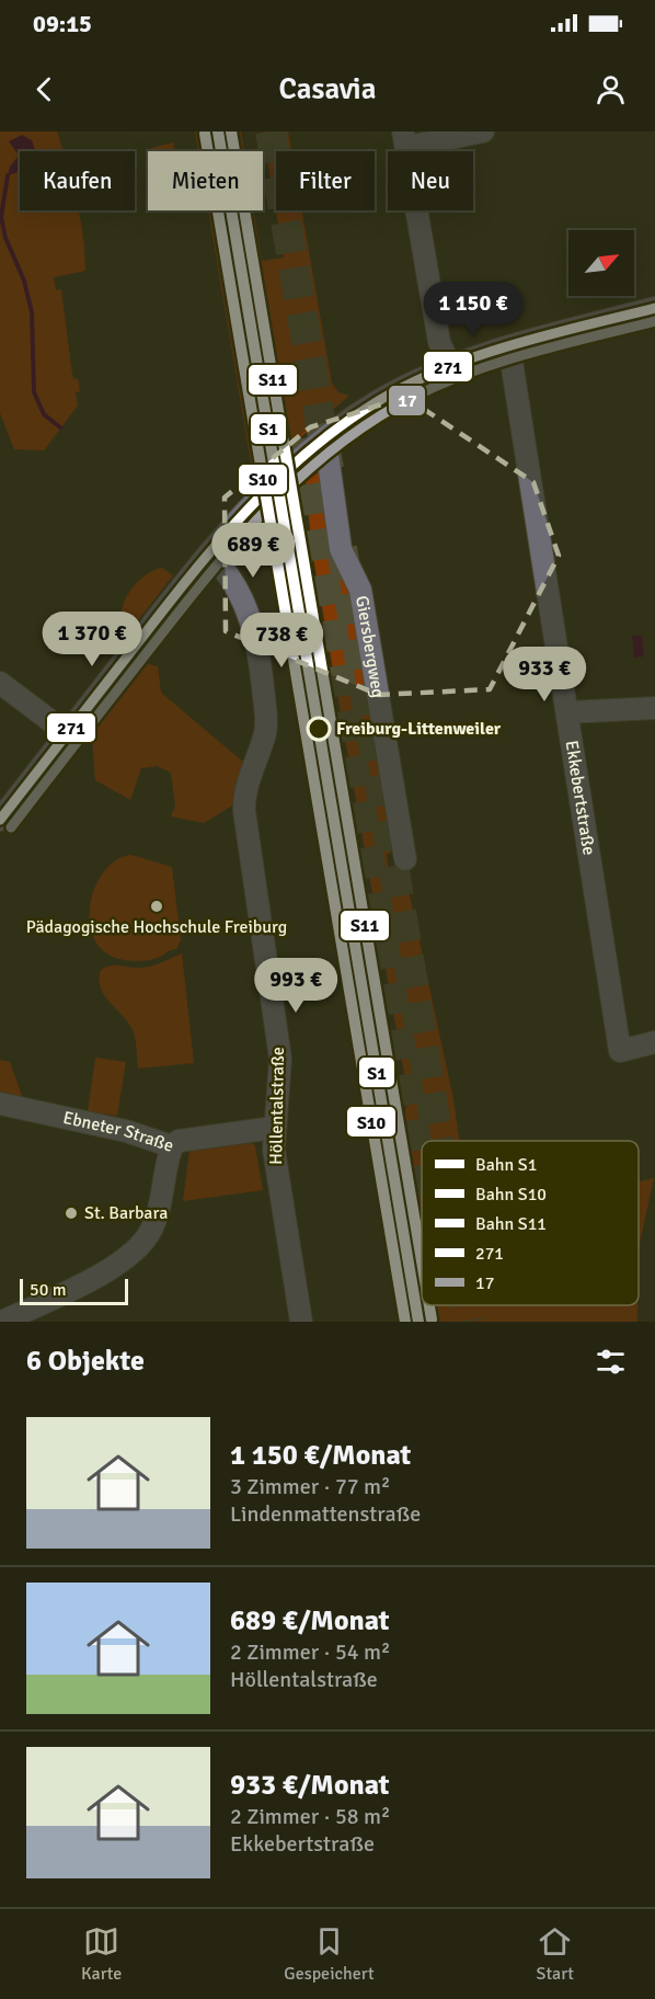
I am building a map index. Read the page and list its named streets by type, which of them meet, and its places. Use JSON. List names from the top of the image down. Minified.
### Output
{"streets":{"street":["Giersbergweg","Ekkebertstraße","Höllentalstraße","Ebneter Straße"]},"crossings":[["Höllentalstraße","Ebneter Straße"]],"places":["Freiburg-Littenweiler","Pädagogische Hochschule Freiburg","St. Barbara"],"lines":["rail line S1","rail line S11","rail line S10","transit line 271","transit line 17"],"legend":["Bahn S1","Bahn S10","Bahn S11","271","17"],"scale_bar":"50 m","north":"top right","page":{"status":"09:15","header":"Casavia","chip":["Kaufen","Mieten","Filter","Neu"],"price":["1 150 €","689 €","1 370 €","738 €","933 €","993 €"],"scale":"50 m","heading":"6 Objekte","list":[{"name":"1 150 €/Monat","note":"3 Zimmer · 77 m² · Lindenmattenstraße"},{"name":"689 €/Monat","note":"2 Zimmer · 54 m² · Höllentalstraße"},{"name":"933 €/Monat","note":"2 Zimmer · 58 m² · Ekkebertstraße"}],"tabs":["Karte","Gespeichert","Start"]}}
